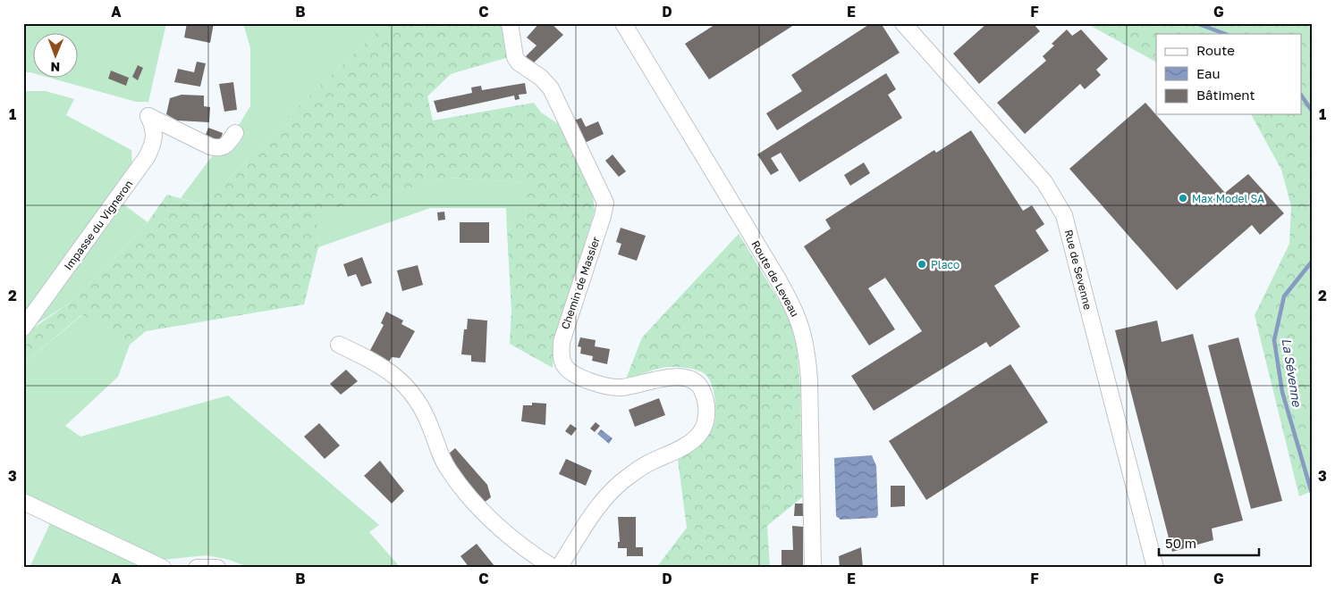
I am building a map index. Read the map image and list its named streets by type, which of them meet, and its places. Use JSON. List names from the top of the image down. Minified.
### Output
{"streets":{"street":["Impasse du Vigneron","Rue de Sevenne","Route de Leveau","Chemin de Massier"]},"water":["La Sévenne"],"places":["Max Model SA","Placo"],"legend":["Route","Eau","Bâtiment"],"scale_bar":"50 m","north":"bottom","grid":{"columns":["A","B","C","D","E","F","G"],"rows":["1","2","3"]}}
